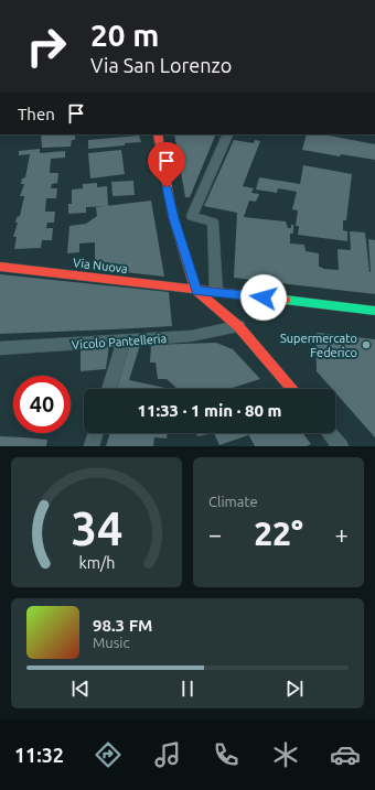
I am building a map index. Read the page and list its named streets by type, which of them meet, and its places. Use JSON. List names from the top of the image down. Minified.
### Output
{"streets":{"street":["Via Nuova","Vicolo Pantelleria"]},"places":["Supermercato Federico"],"page":{"turn":["20 m","Via San Lorenzo"],"then":"Then","limit":"40","trip":"11:33 · 1 min · 80 m","tile":"Climate","heat":["−","22°","+"],"song":["98.3 FM","Music"],"tabs":"11:32","gauge":["34","km/h"]}}
